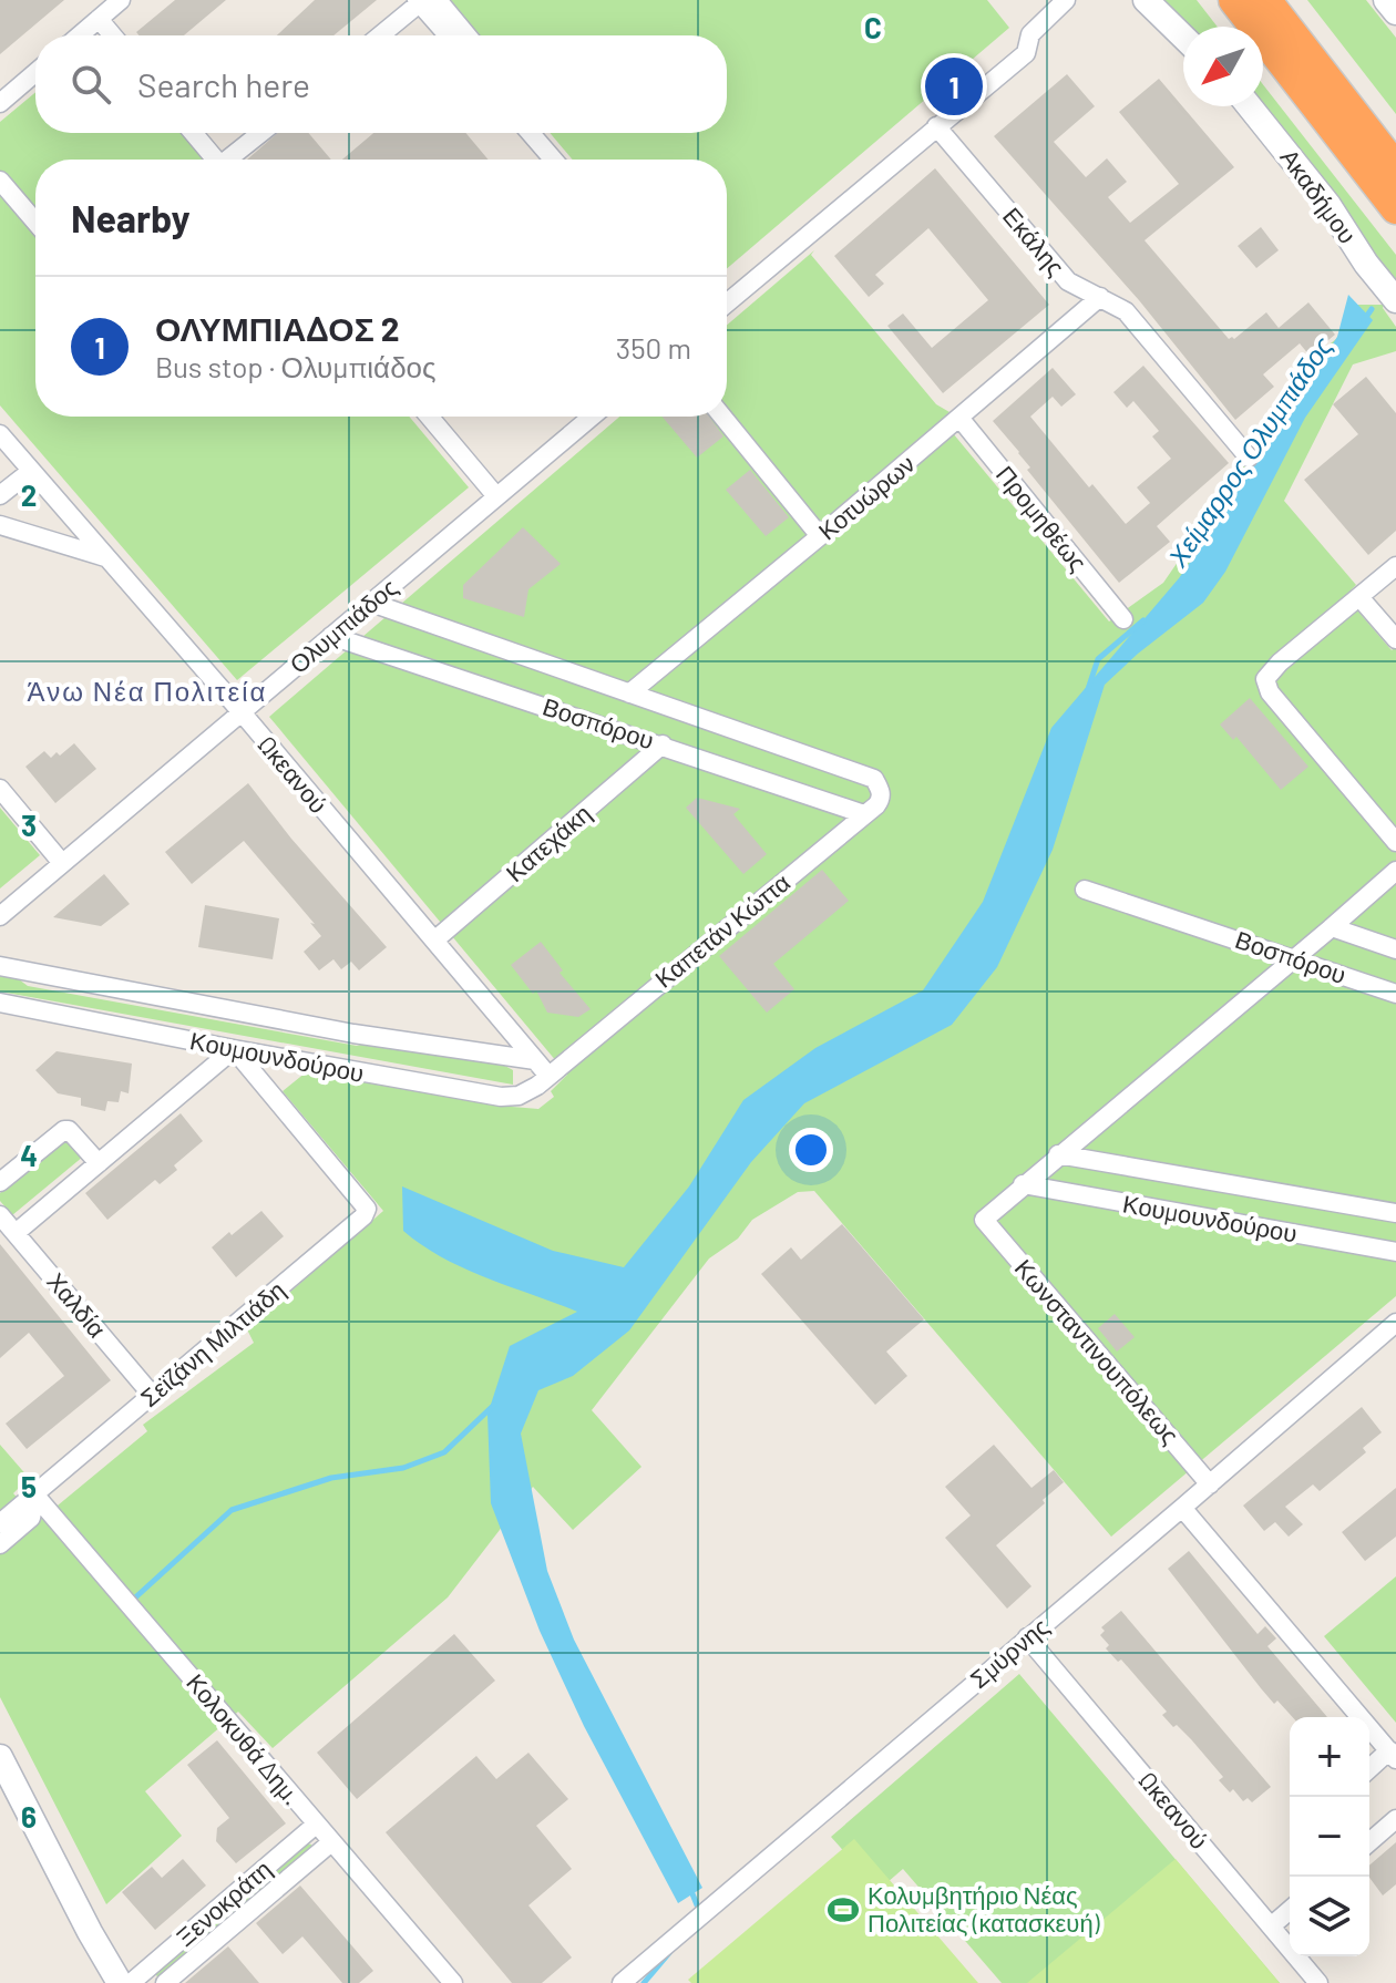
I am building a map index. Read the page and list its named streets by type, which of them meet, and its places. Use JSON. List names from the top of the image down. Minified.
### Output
{"streets":{"street":["Ακαδήμου","Εκάλης","Κοτυώρων","Προμηθέως","Ολυμπιάδος","Βοσπόρου","Ωκεανού","Κατεχάκη","Καπετάν Κώττα","Κουμουνδούρου","Χαλδία","Σεϊζάνη Μιλτιάδη","Κωνσταντινουπόλεως","Σμύρνης","Κολοκυθά Δημ.","Ξενοκράτη"]},"crossings":[["Εκάλης","Κοτυώρων"],["Κοτυώρων","Προμηθέως"],["Κοτυώρων","Βοσπόρου"],["Ολυμπιάδος","Βοσπόρου"],["Ολυμπιάδος","Ωκεανού"],["Βοσπόρου","Κατεχάκη"],["Βοσπόρου","Καπετάν Κώττα"],["Ωκεανού","Κατεχάκη"],["Ωκεανού","Καπετάν Κώττα"],["Ωκεανού","Κουμουνδούρου"],["Ωκεανού","Σμύρνης"],["Καπετάν Κώττα","Κουμουνδούρου"],["Κουμουνδούρου","Σεϊζάνη Μιλτιάδη"],["Κουμουνδούρου","Κωνσταντινουπόλεως"],["Χαλδία","Σεϊζάνη Μιλτιάδη"],["Σεϊζάνη Μιλτιάδη","Κολοκυθά Δημ."],["Κωνσταντινουπόλεως","Σμύρνης"],["Κολοκυθά Δημ.","Ξενοκράτη"]],"districts":["Άνω Νέα Πολιτεία"],"water":["Χείμαρρος Ολυμπιάδος"],"places":{"sports":["Κολυμβητήριο Νέας Πολιτείας (κατασκευή)"]},"north":"bottom left","page":{"search":"Search here","pins":"1","heading":"Nearby","list":[{"mark":"1","name":"ΟΛΥΜΠΙΑΔΟΣ 2","note":"Bus stop · Ολυμπιάδος","value":"350 m"}],"map_buttons":["+","−"]},"grid":{"columns":["C"],"rows":["2","3","4","5","6"]}}
